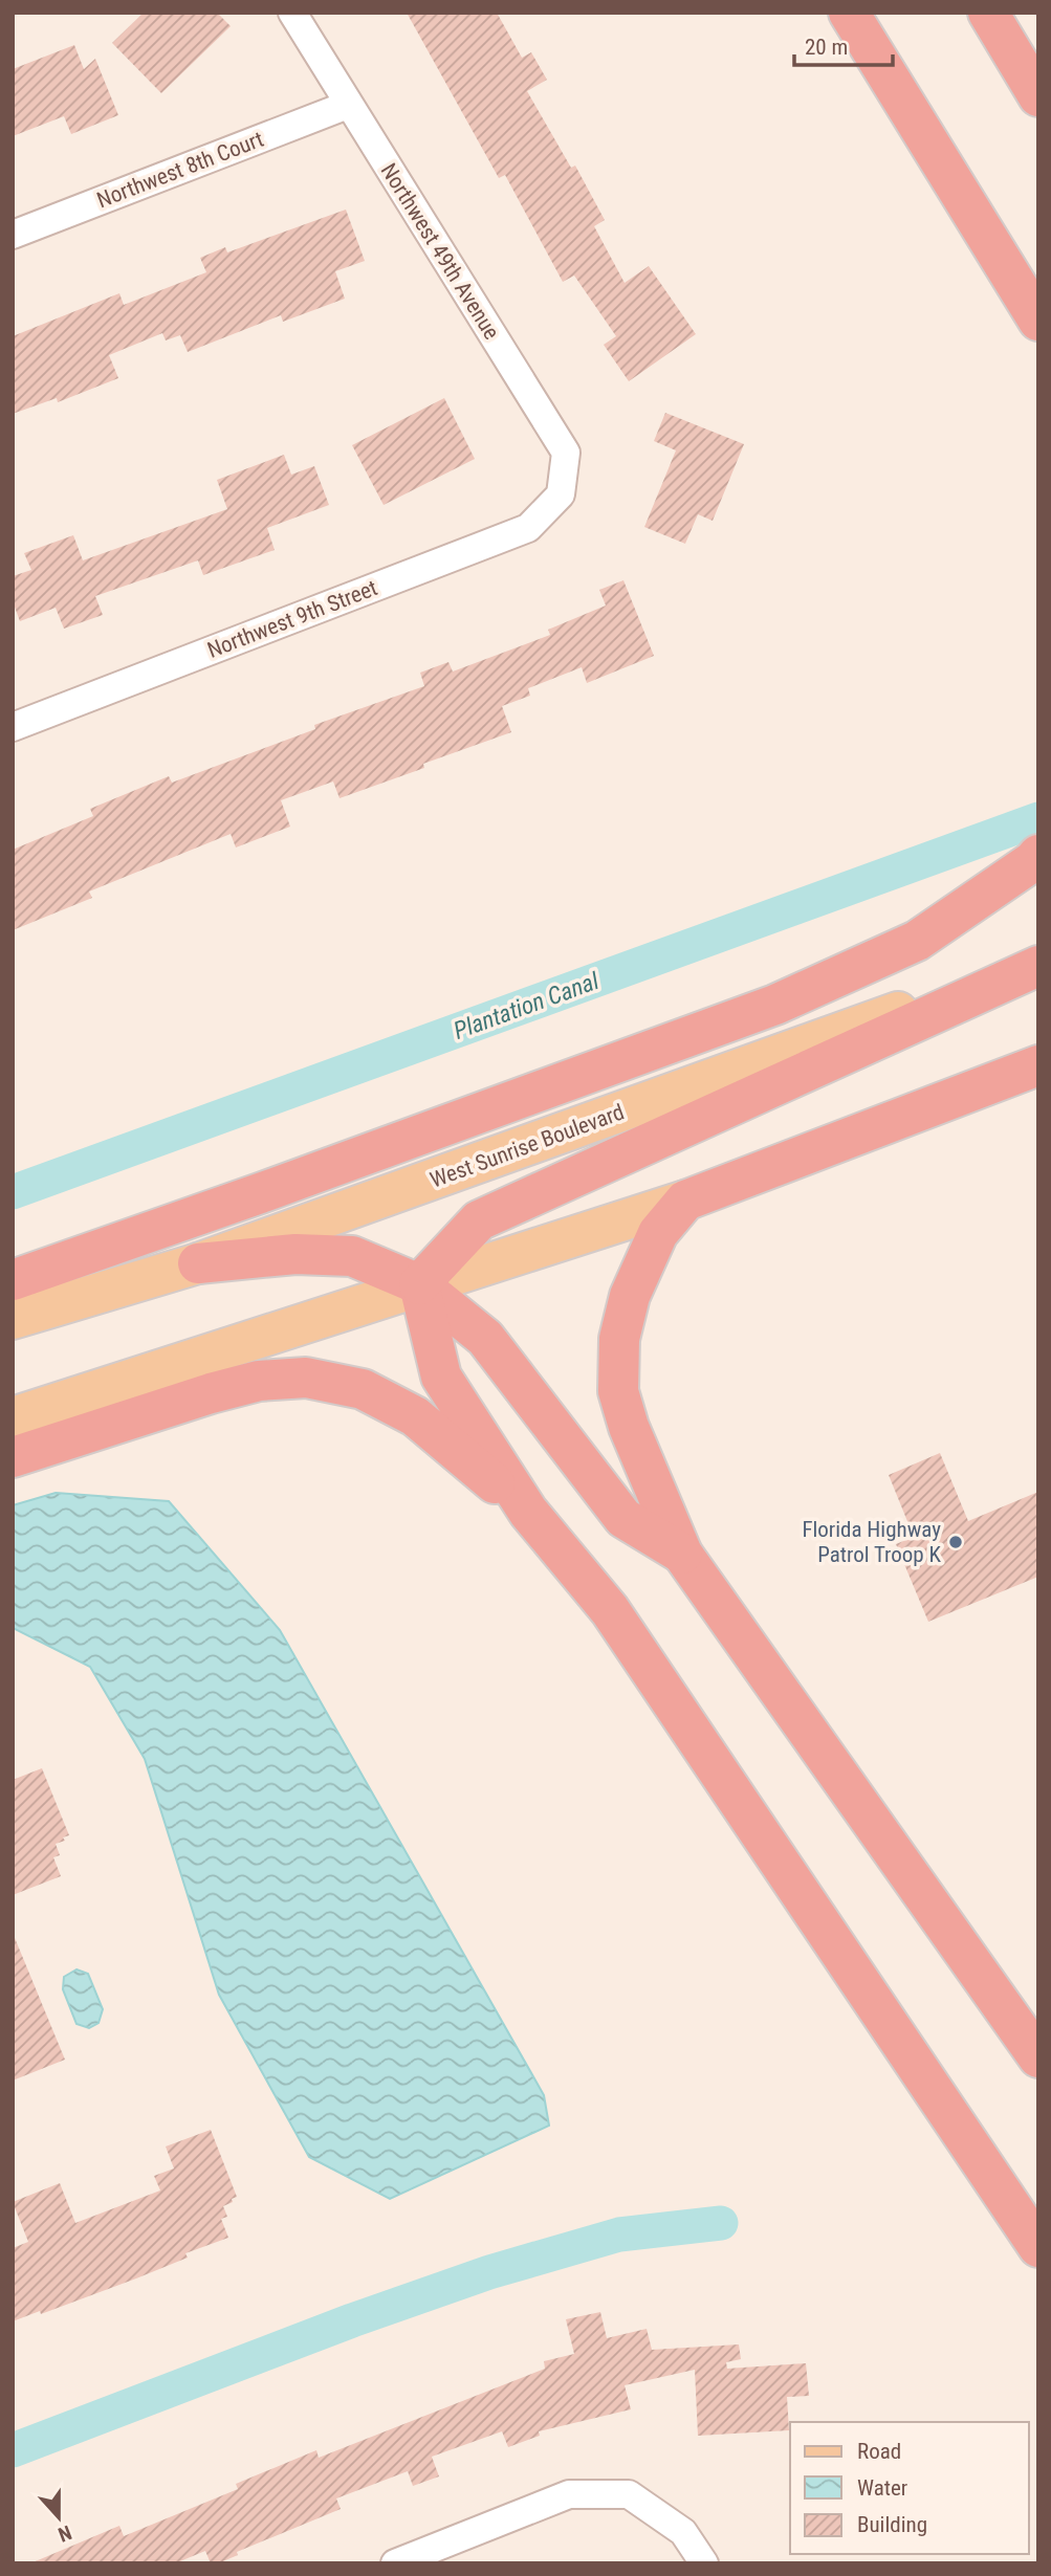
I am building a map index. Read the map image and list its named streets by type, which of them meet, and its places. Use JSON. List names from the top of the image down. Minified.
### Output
{"streets":{"main road":["West Sunrise Boulevard"],"street":["Northwest 8th Court","Northwest 49th Avenue","Northwest 9th Street"]},"crossings":[["Northwest 8th Court","Northwest 49th Avenue"],["Northwest 49th Avenue","Northwest 9th Street"]],"water":["Plantation Canal"],"places":["Florida Highway Patrol Troop K"],"legend":["Road","Water","Building"],"scale_bar":"20 m","north":"bottom"}
